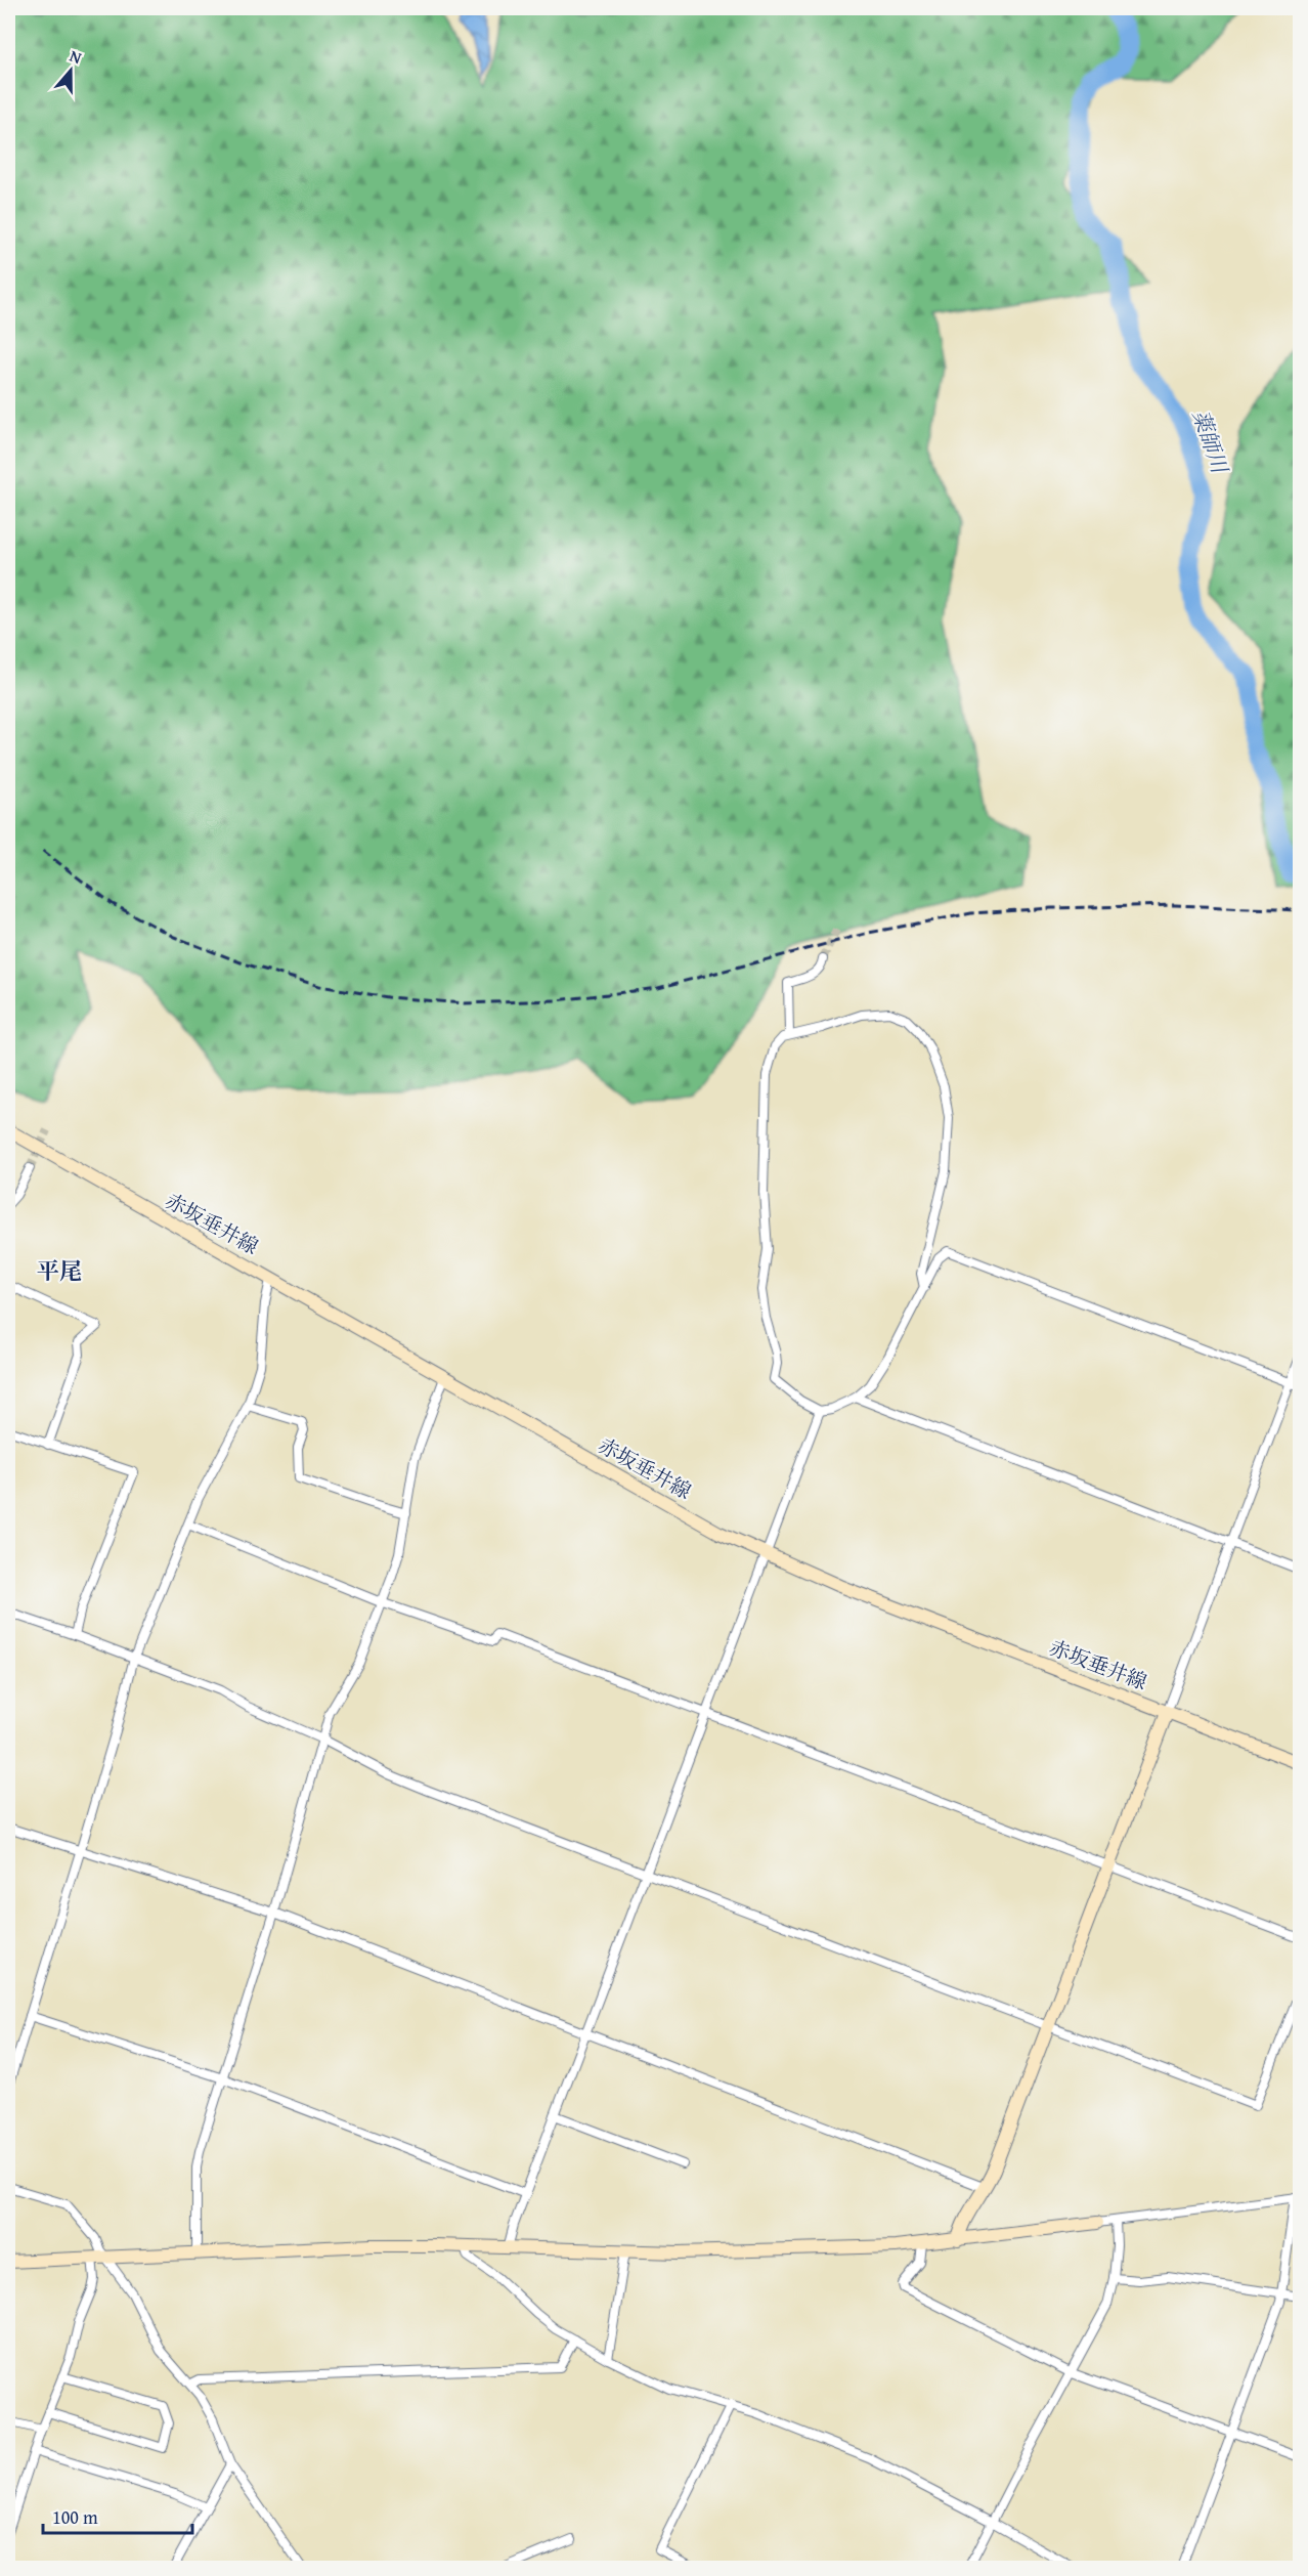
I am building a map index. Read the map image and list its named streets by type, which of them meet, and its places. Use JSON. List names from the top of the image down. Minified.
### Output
{"streets":{"street":["赤坂垂井線"]},"districts":["平尾"],"water":["薬師川"],"scale_bar":"100 m","north":"top"}
